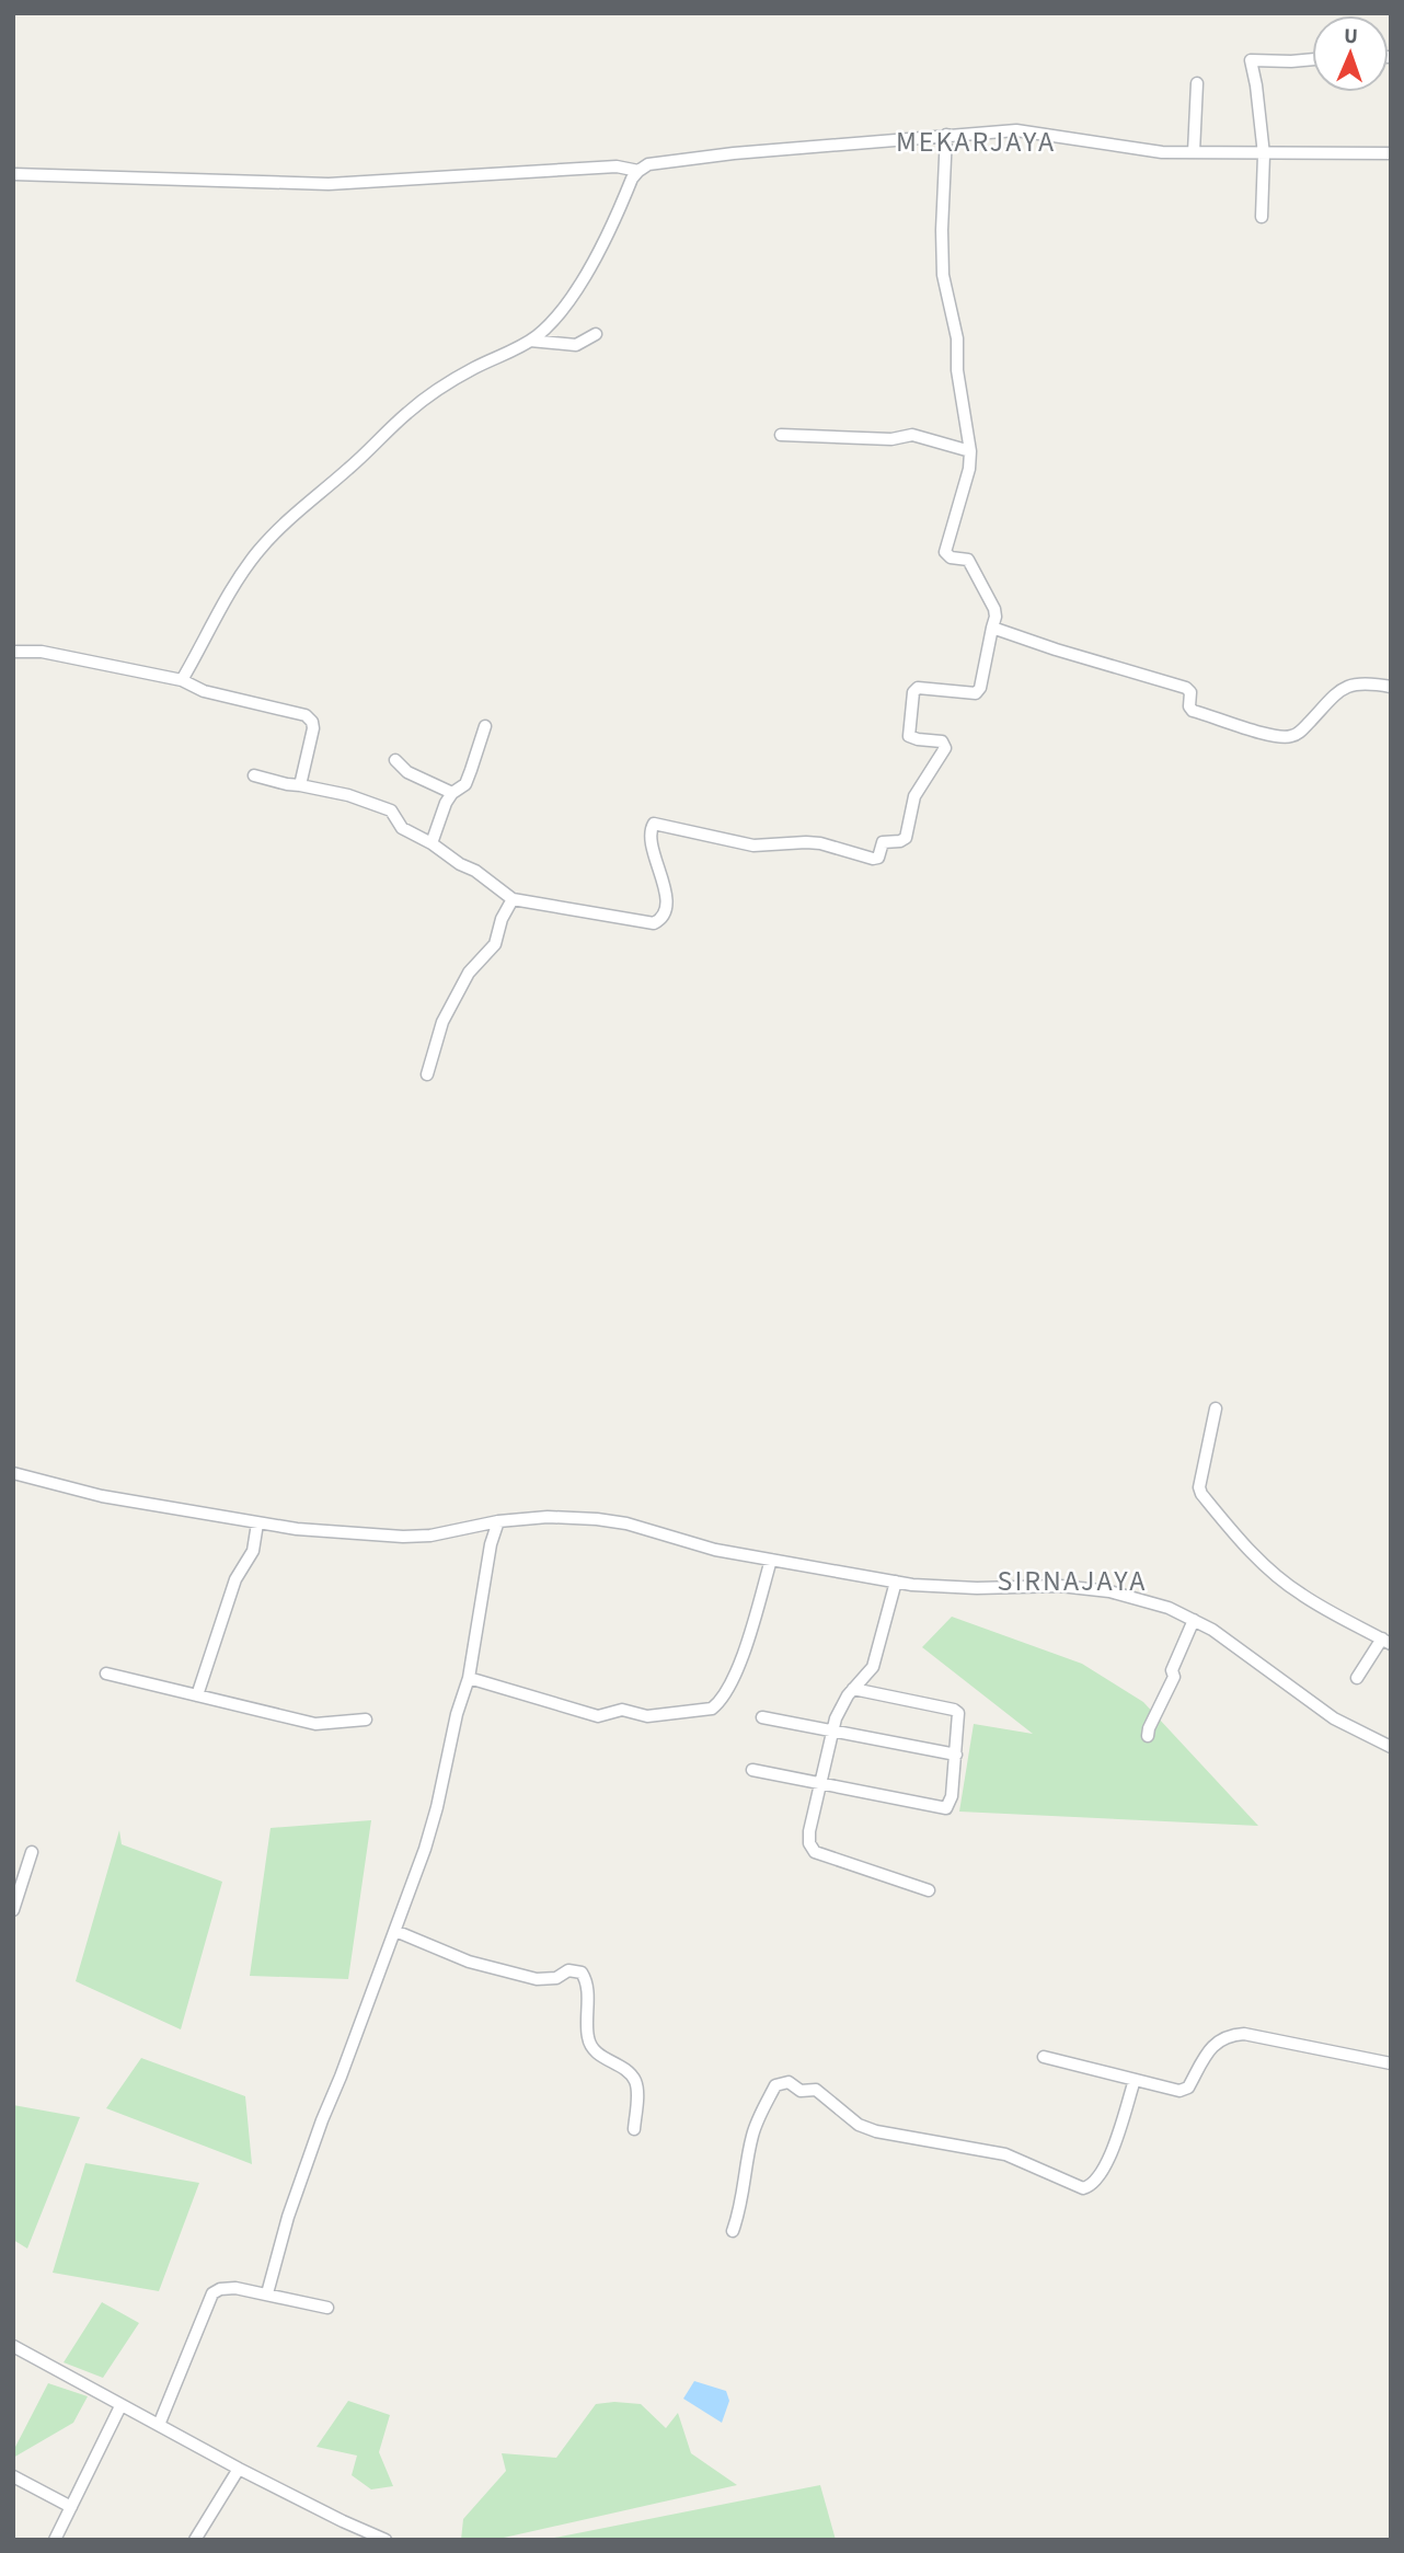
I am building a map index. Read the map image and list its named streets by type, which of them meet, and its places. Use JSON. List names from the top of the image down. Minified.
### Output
{"districts":["MEKARJAYA","SIRNAJAYA"],"north":"top"}
